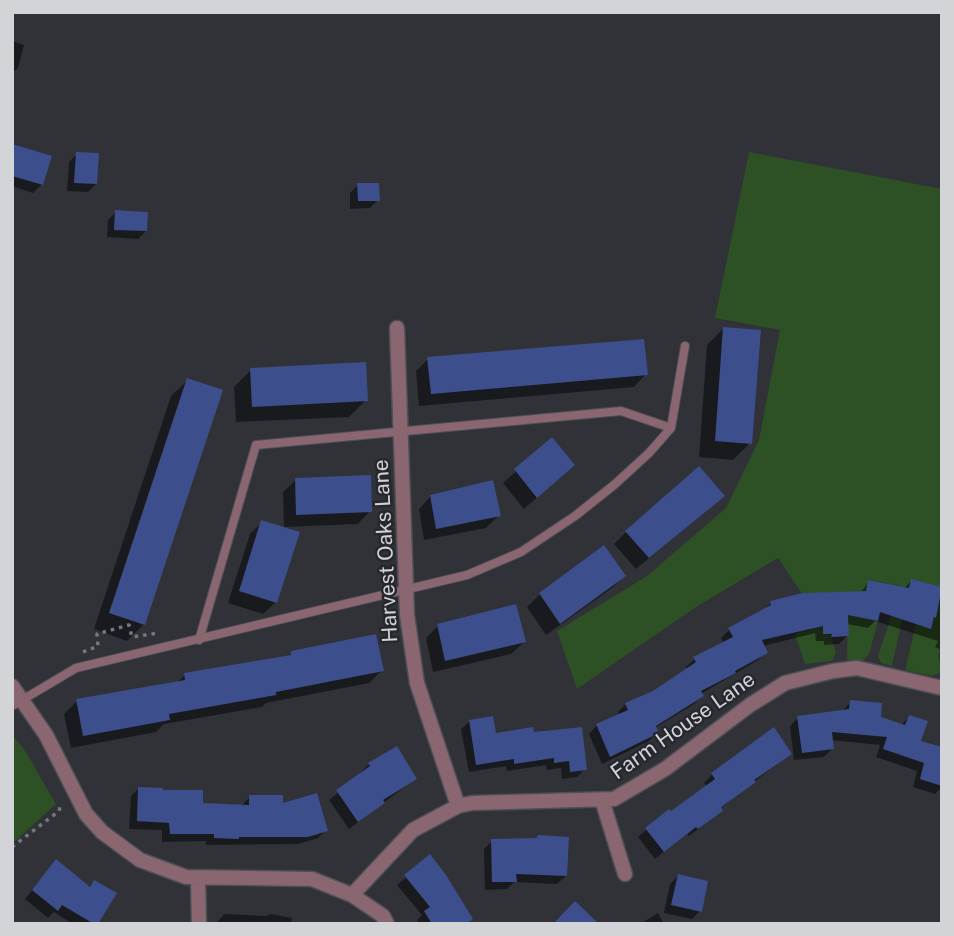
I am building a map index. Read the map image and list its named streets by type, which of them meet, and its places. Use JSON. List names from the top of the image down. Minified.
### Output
{"streets":{"street":["Harvest Oaks Lane","Farm House Lane"]},"crossings":[["Harvest Oaks Lane","Farm House Lane"]]}
